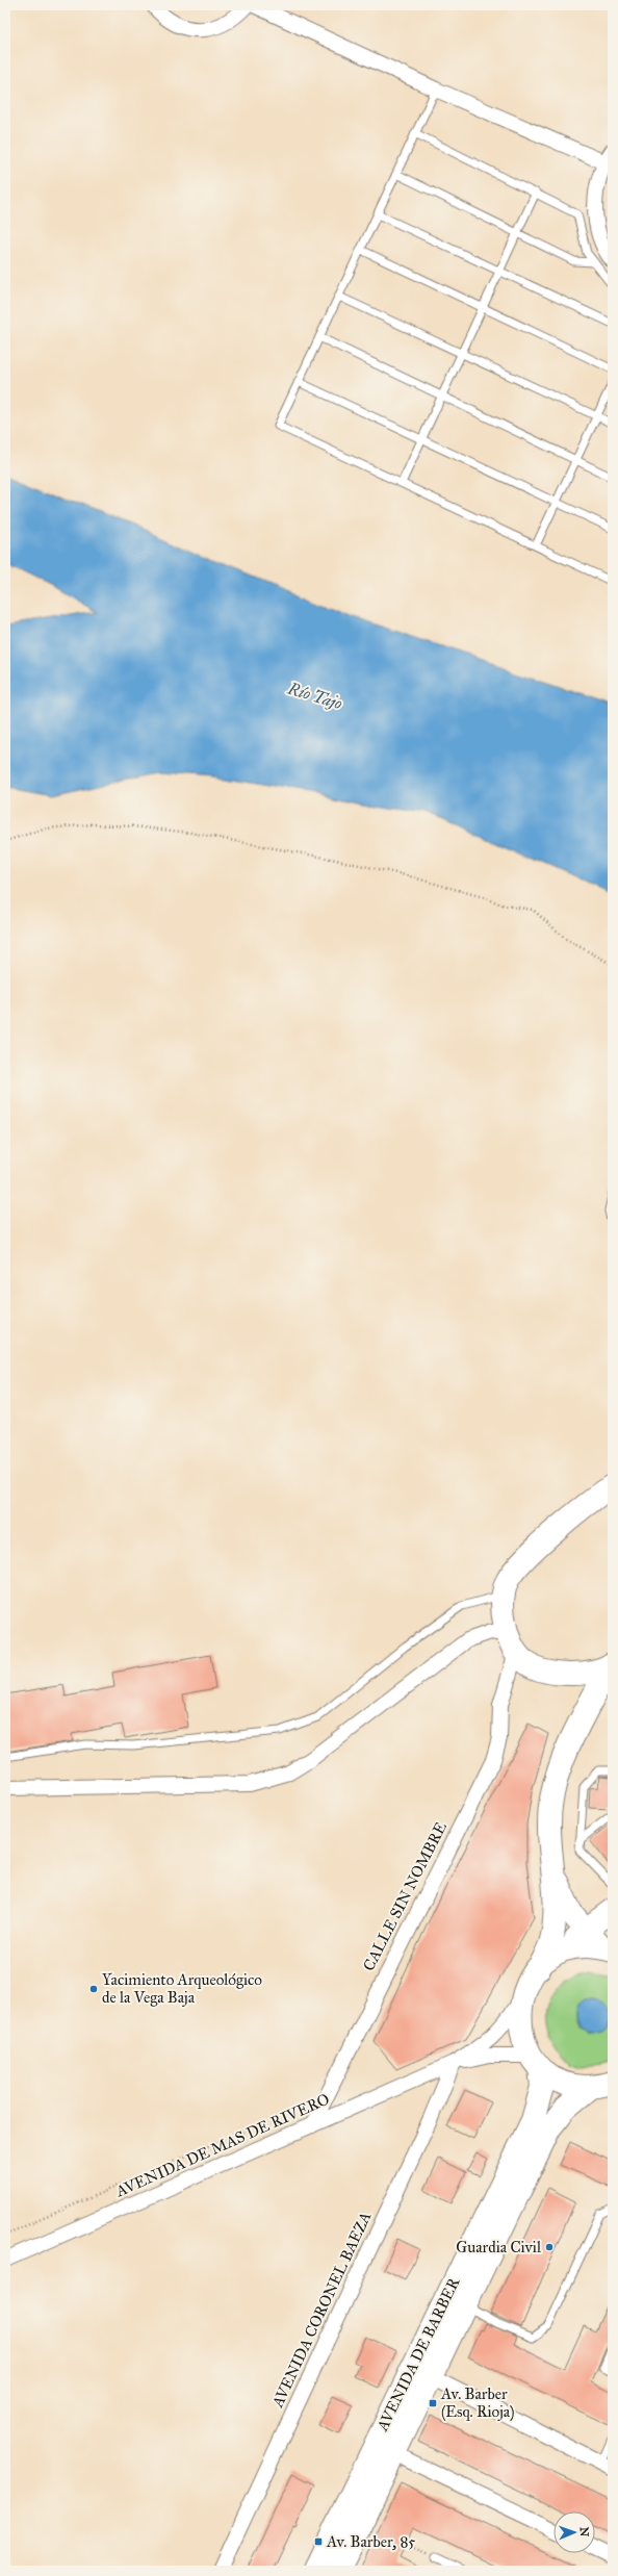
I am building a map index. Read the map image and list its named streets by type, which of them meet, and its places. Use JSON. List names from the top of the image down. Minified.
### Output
{"streets":{"main road":["AVENIDA DE BARBER"],"street":["CALLE SIN NOMBRE","AVENIDA DE MAS DE RIVERO","AVENIDA CORONEL BAEZA"]},"crossings":[["CALLE SIN NOMBRE","AVENIDA DE MAS DE RIVERO"],["AVENIDA DE MAS DE RIVERO","AVENIDA CORONEL BAEZA"],["AVENIDA DE MAS DE RIVERO","AVENIDA DE BARBER"]],"water":["Río Tajo"],"places":{"other":["Yacimiento Arqueológico de la Vega Baja","Guardia Civil"],"transit":["Av. Barber (Esq. Rioja)","Av. Barber, 85"]},"north":"right"}
